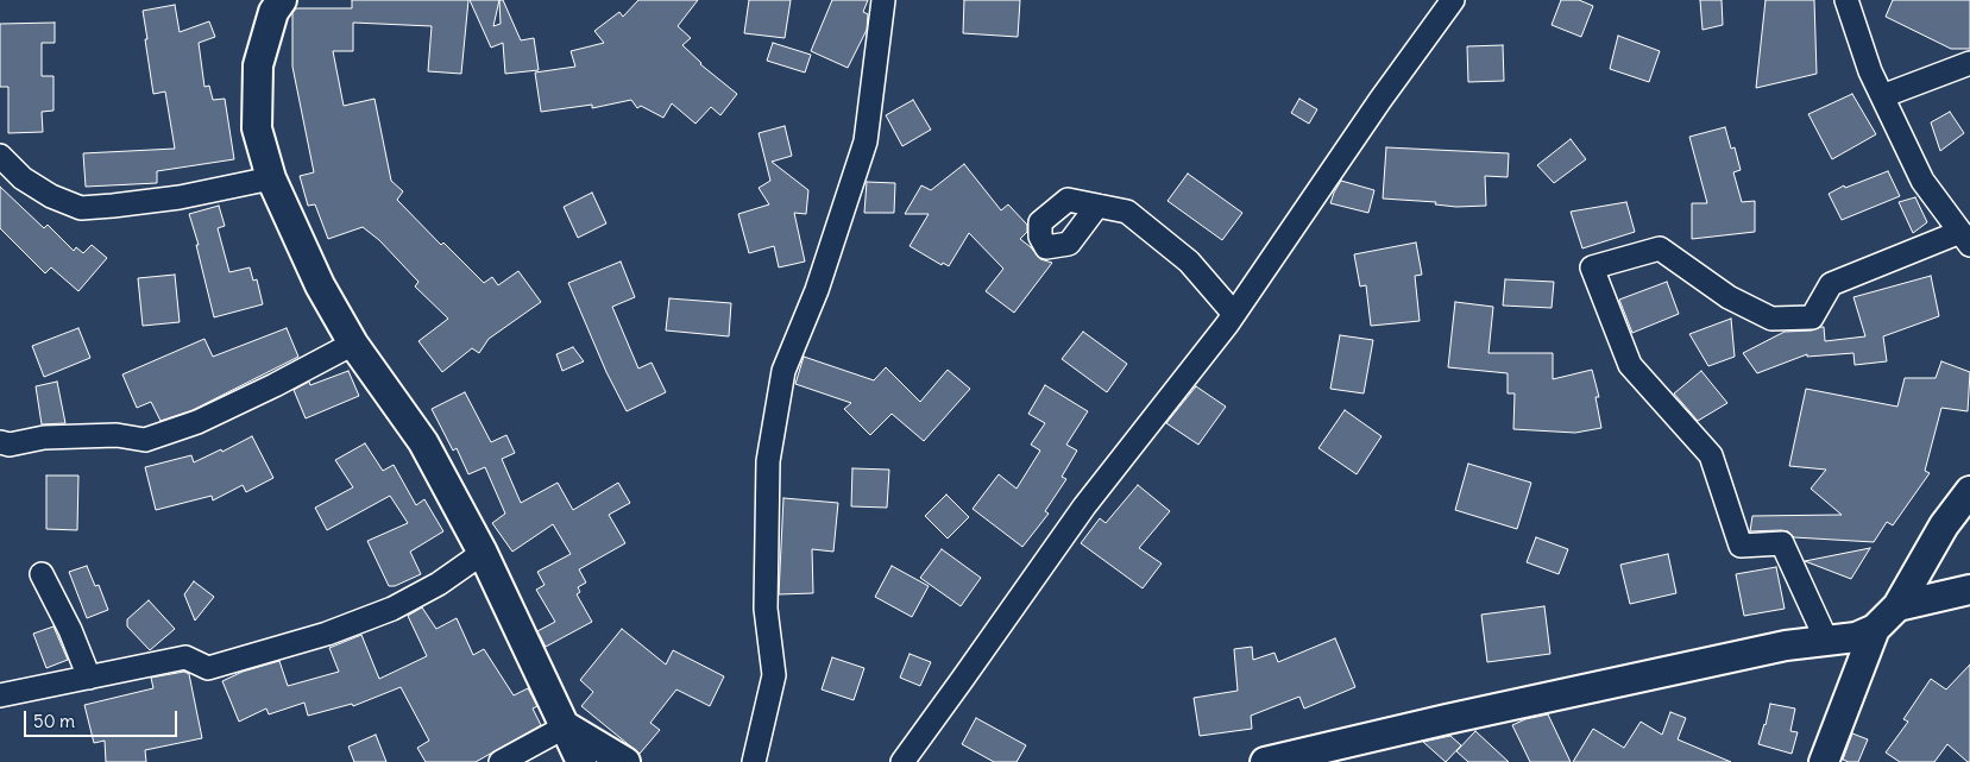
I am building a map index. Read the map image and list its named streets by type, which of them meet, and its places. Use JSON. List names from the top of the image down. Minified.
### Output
{"scale_bar":"50 m"}
